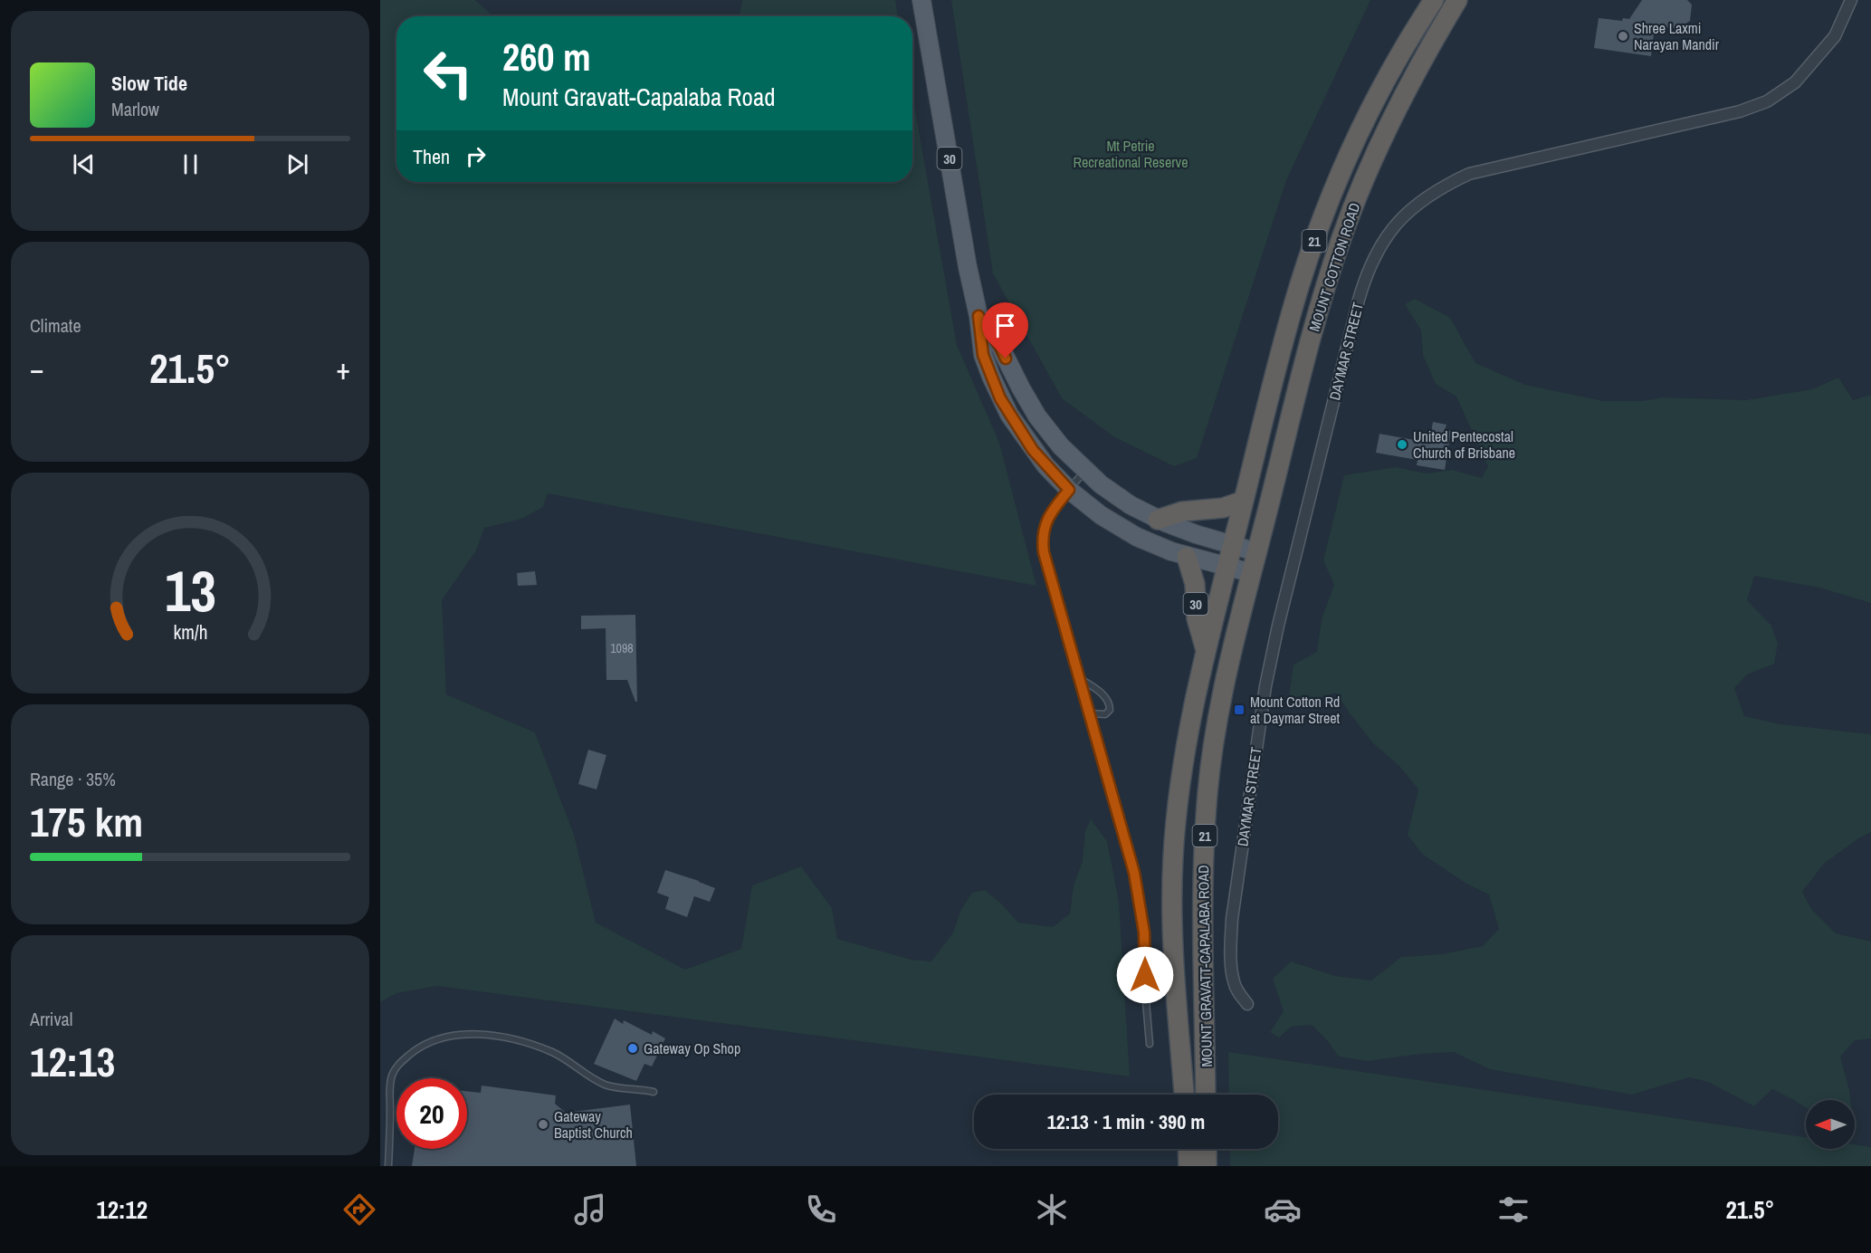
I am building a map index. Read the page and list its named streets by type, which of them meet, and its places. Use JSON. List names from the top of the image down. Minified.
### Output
{"streets":{"highway":["30","21","MOUNT COTTON ROAD","MOUNT GRAVATT-CAPALABA ROAD"],"street":["DAYMAR STREET"]},"crossings":[["30","MOUNT COTTON ROAD"],["30","MOUNT GRAVATT-CAPALABA ROAD"],["MOUNT COTTON ROAD","MOUNT GRAVATT-CAPALABA ROAD"]],"parks":["Mt Petrie Recreational Reserve"],"places":{"other":["Shree Laxmi Narayan Mandir","United Pentecostal Church of Brisbane","Gateway Op Shop","Gateway Baptist Church"],"transit":["Mount Cotton Rd at Daymar Street"]},"house_numbers":["1098"],"north":"left","page":{"turn":["260 m","Mount Gravatt-Capalaba Road"],"song":["Slow Tide","Marlow"],"then":"Then","tile":["Climate",["Range · 35%","175 km"],["Arrival","12:13"]],"heat":["−","21.5°","+"],"limit":"20","trip":"12:13 · 1 min · 390 m","tabs":["12:12","21.5°"],"gauge":["13","km/h"]}}
